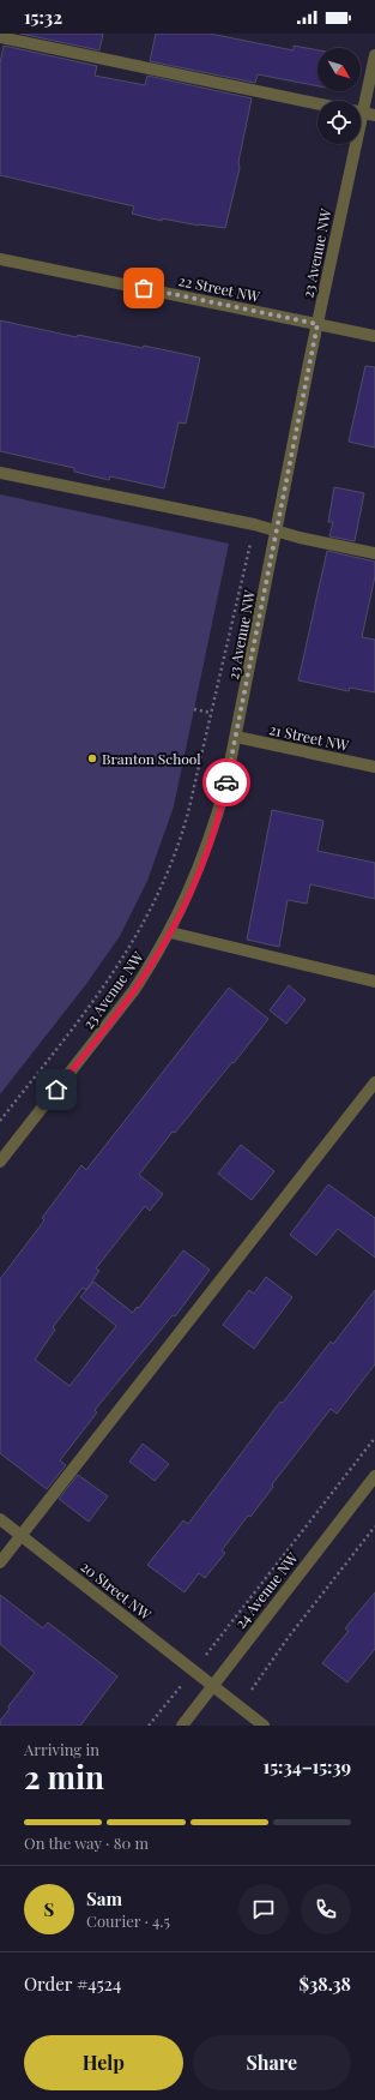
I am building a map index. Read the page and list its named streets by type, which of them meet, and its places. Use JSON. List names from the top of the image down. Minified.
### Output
{"streets":{"street":["23 Avenue NW","22 Street NW","21 Street NW","20 Street NW","24 Avenue NW"]},"crossings":[["23 Avenue NW","22 Street NW"],["23 Avenue NW","21 Street NW"],["20 Street NW","24 Avenue NW"]],"places":["Branton School"],"north":"bottom right","page":{"status":"15:32","heading":["2 min","Arriving in","15:34–15:39"],"panel":["Sam","Courier · 4.5","Order #4524","$38.38"],"bar":"On the way · 80 m","round":"S","buttons":["Help","Share"]}}
